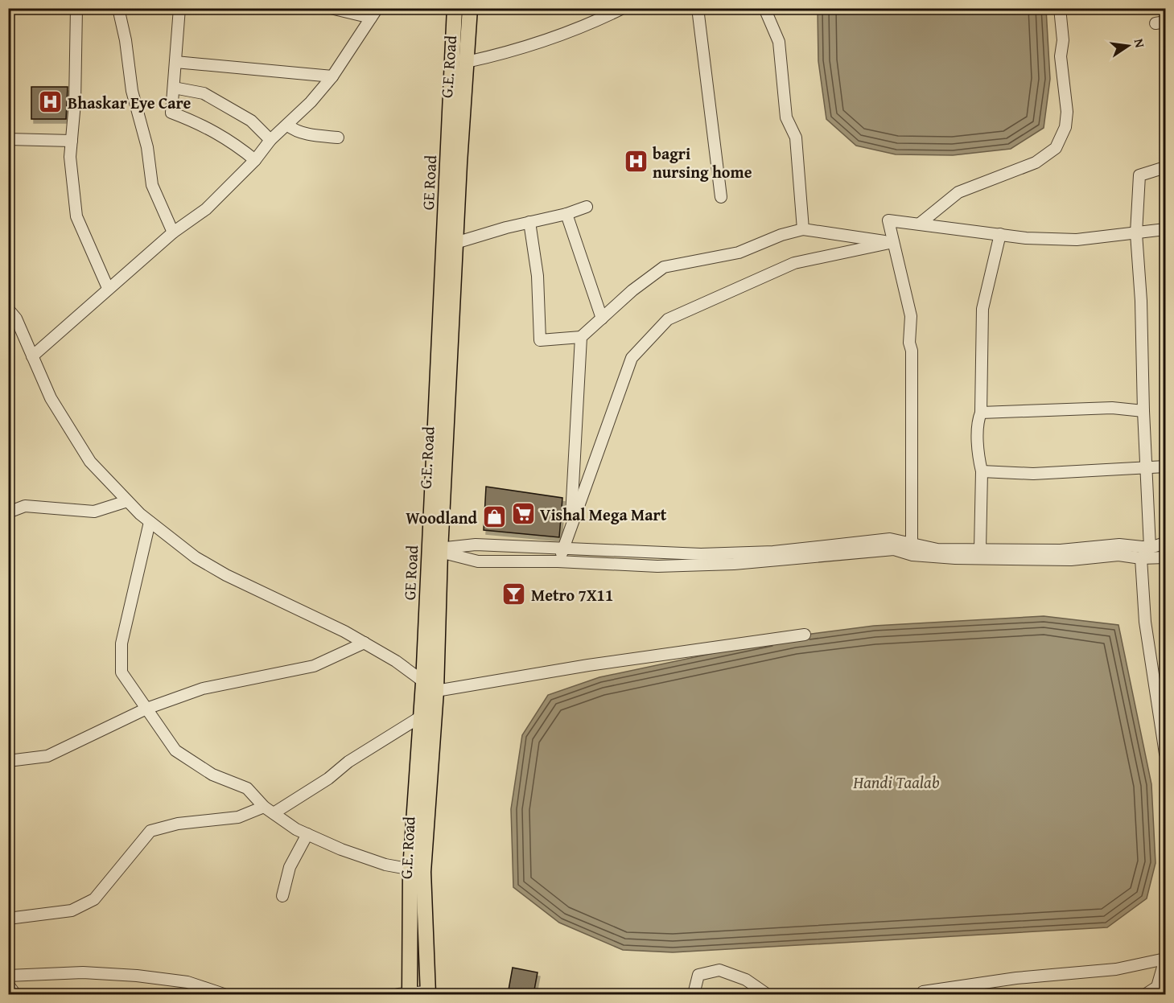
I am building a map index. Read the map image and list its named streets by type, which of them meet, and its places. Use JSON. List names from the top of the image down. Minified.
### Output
{"streets":{"main road":["G.E. Road","GE Road"]},"crossings":[["G.E. Road","GE Road"]],"water":["Handi Taalab"],"places":{"hospital":["Bhaskar Eye Care","bagri nursing home"],"supermarket":["Vishal Mega Mart"],"shop":["Woodland"],"bar":["Metro 7X11"]},"north":"right"}
